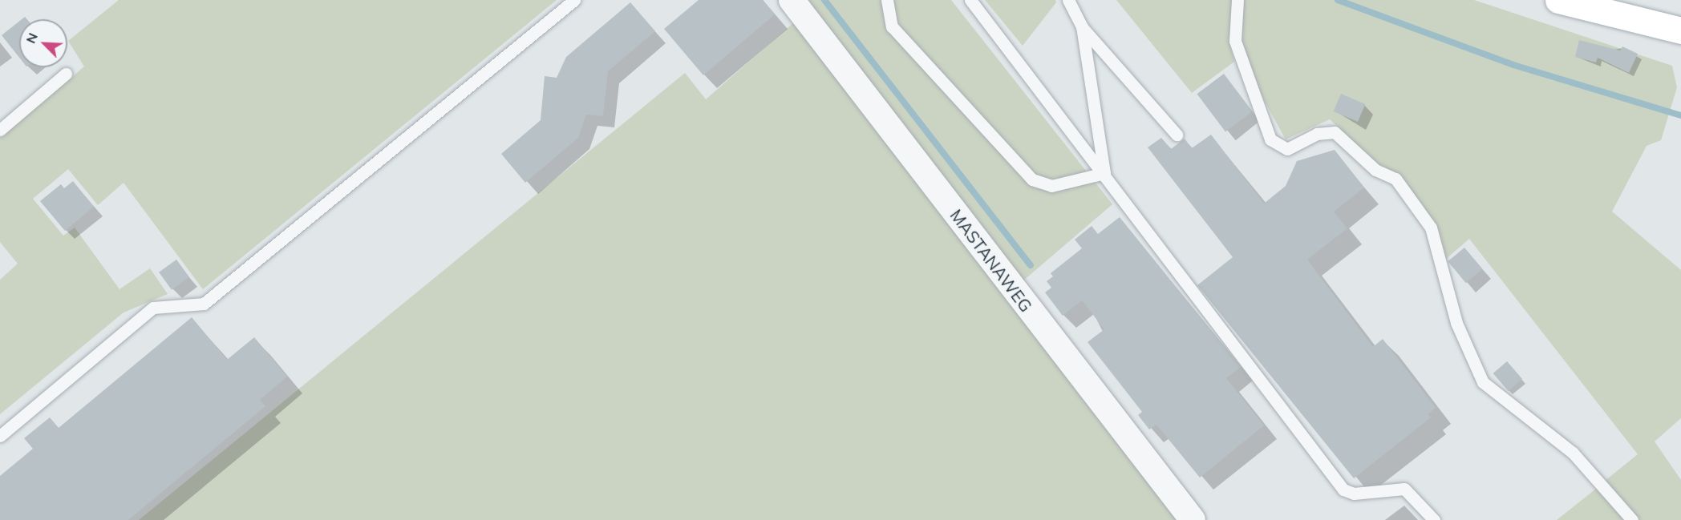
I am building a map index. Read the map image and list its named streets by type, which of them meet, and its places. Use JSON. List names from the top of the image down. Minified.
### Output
{"streets":{"street":["MASTANAWEG"]},"north":"top left"}
